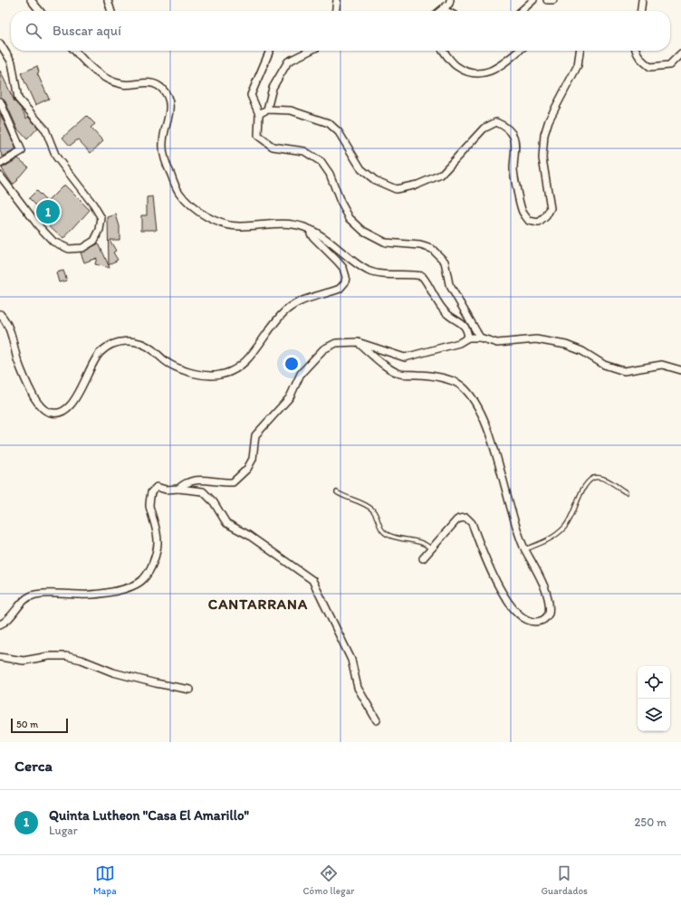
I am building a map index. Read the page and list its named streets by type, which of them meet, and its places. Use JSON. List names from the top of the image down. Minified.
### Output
{"districts":["CANTARRANA"],"scale_bar":"50 m","page":{"search":"Buscar aquí","pins":"1","scale":"50 m","heading":"Cerca","list":[{"mark":"1","name":"Quinta Lutheon \"Casa El Amarillo\"","note":"Lugar","value":"250 m"}],"nav":["Mapa","Cómo llegar","Guardados"]}}
